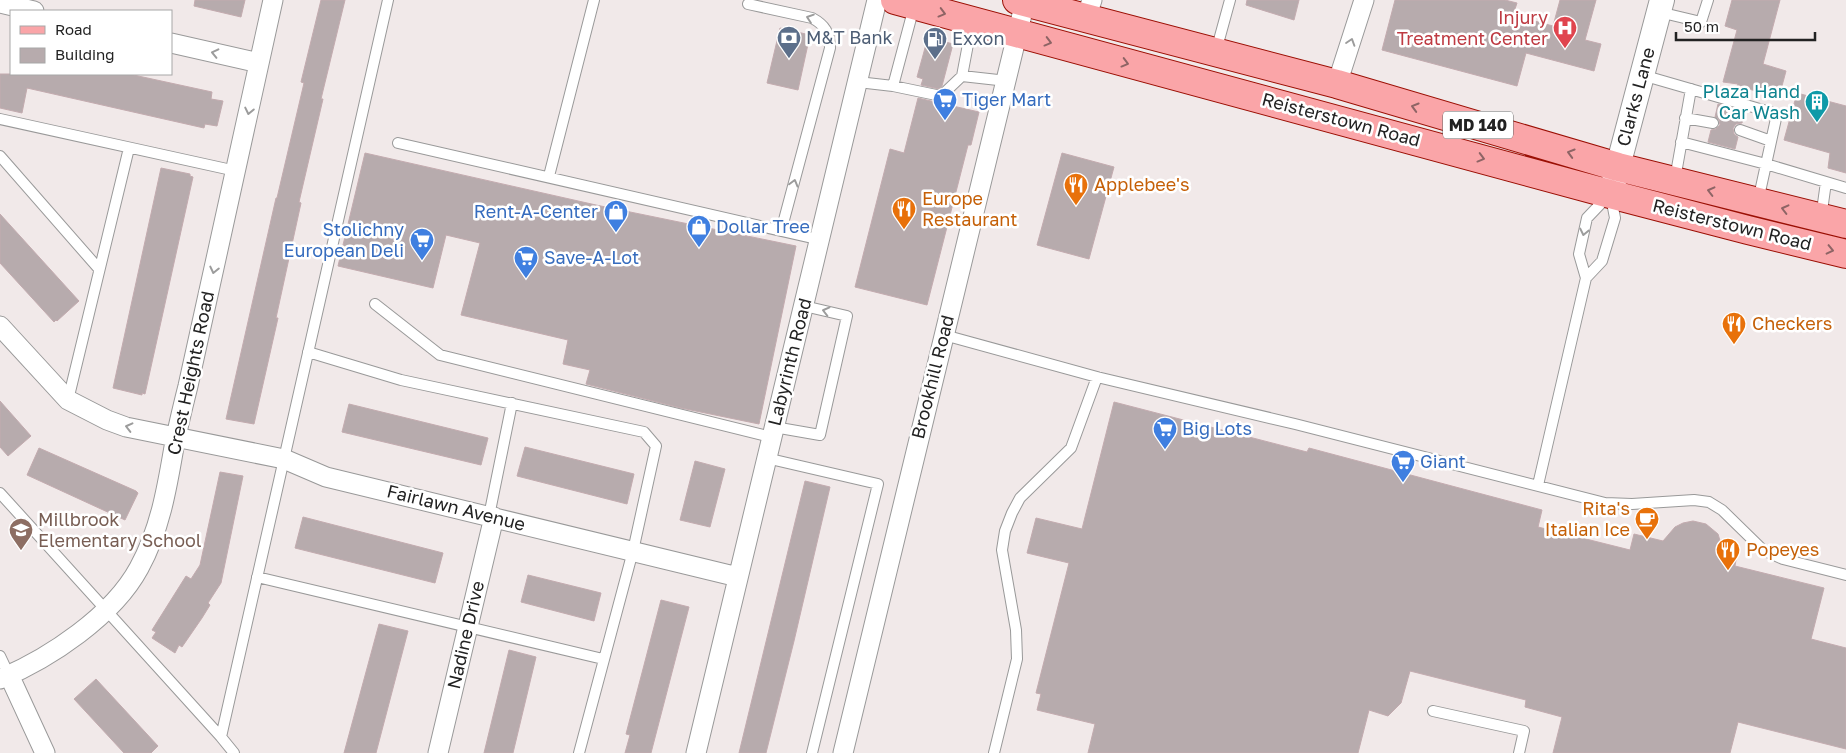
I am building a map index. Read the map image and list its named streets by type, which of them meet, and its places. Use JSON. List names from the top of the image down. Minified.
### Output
{"streets":{"main road":["Reisterstown Road","MD 140"],"street":["Clarks Lane","Labyrinth Road","Crest Heights Road","Brookhill Road","Fairlawn Avenue","Nadine Drive"]},"crossings":[["Clarks Lane","Reisterstown Road"],["Reisterstown Road","Brookhill Road"],["Labyrinth Road","Fairlawn Avenue"],["Crest Heights Road","Fairlawn Avenue"],["Fairlawn Avenue","Nadine Drive"]],"one_way":["Crest Heights Road"],"places":{"hospital":["Injury Treatment Center"],"bank":["M&T Bank"],"fuel station":["Exxon"],"supermarket":["Tiger Mart","Stolichny European Deli","Save-A-Lot","Big Lots","Giant"],"building":["Plaza Hand Car Wash"],"restaurant":["Applebee's","Europe Restaurant","Checkers","Popeyes"],"shop":["Rent-A-Center","Dollar Tree"],"cafe":["Rita's Italian Ice"],"school or university":["Millbrook Elementary School"]},"legend":["Road","Building"],"scale_bar":"50 m"}
